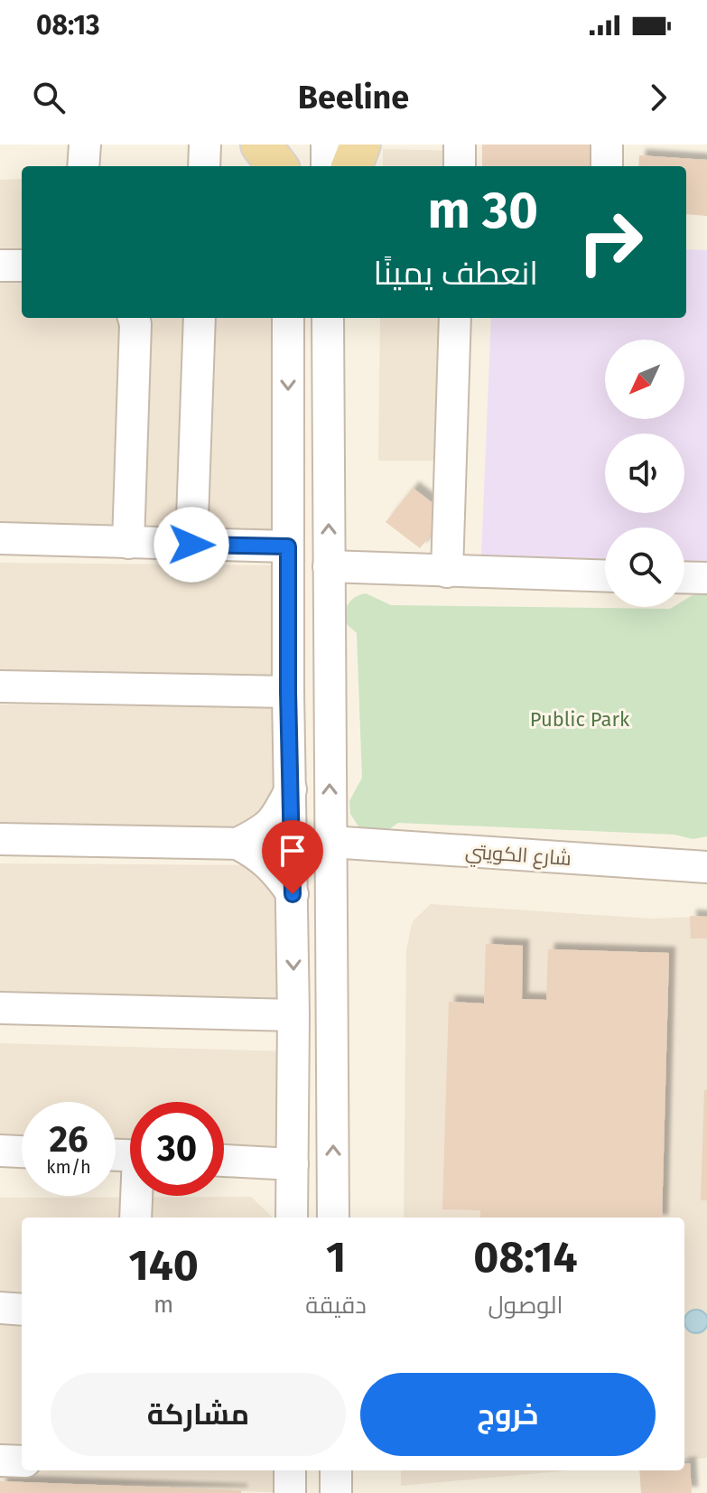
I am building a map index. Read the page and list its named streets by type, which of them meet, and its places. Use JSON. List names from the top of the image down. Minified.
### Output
{"streets":{"street":["شارع الكويتي"]},"parks":["Public Park"],"north":"bottom left","page":{"status":"08:13","header":"Beeline","turn":["30 m","انعطف يمينًا"],"speed":"26 km/h","limit":"30","eta":["08:14","الوصول","1","دقيقة","140","m"],"buttons":["خروج","مشاركة"]}}
